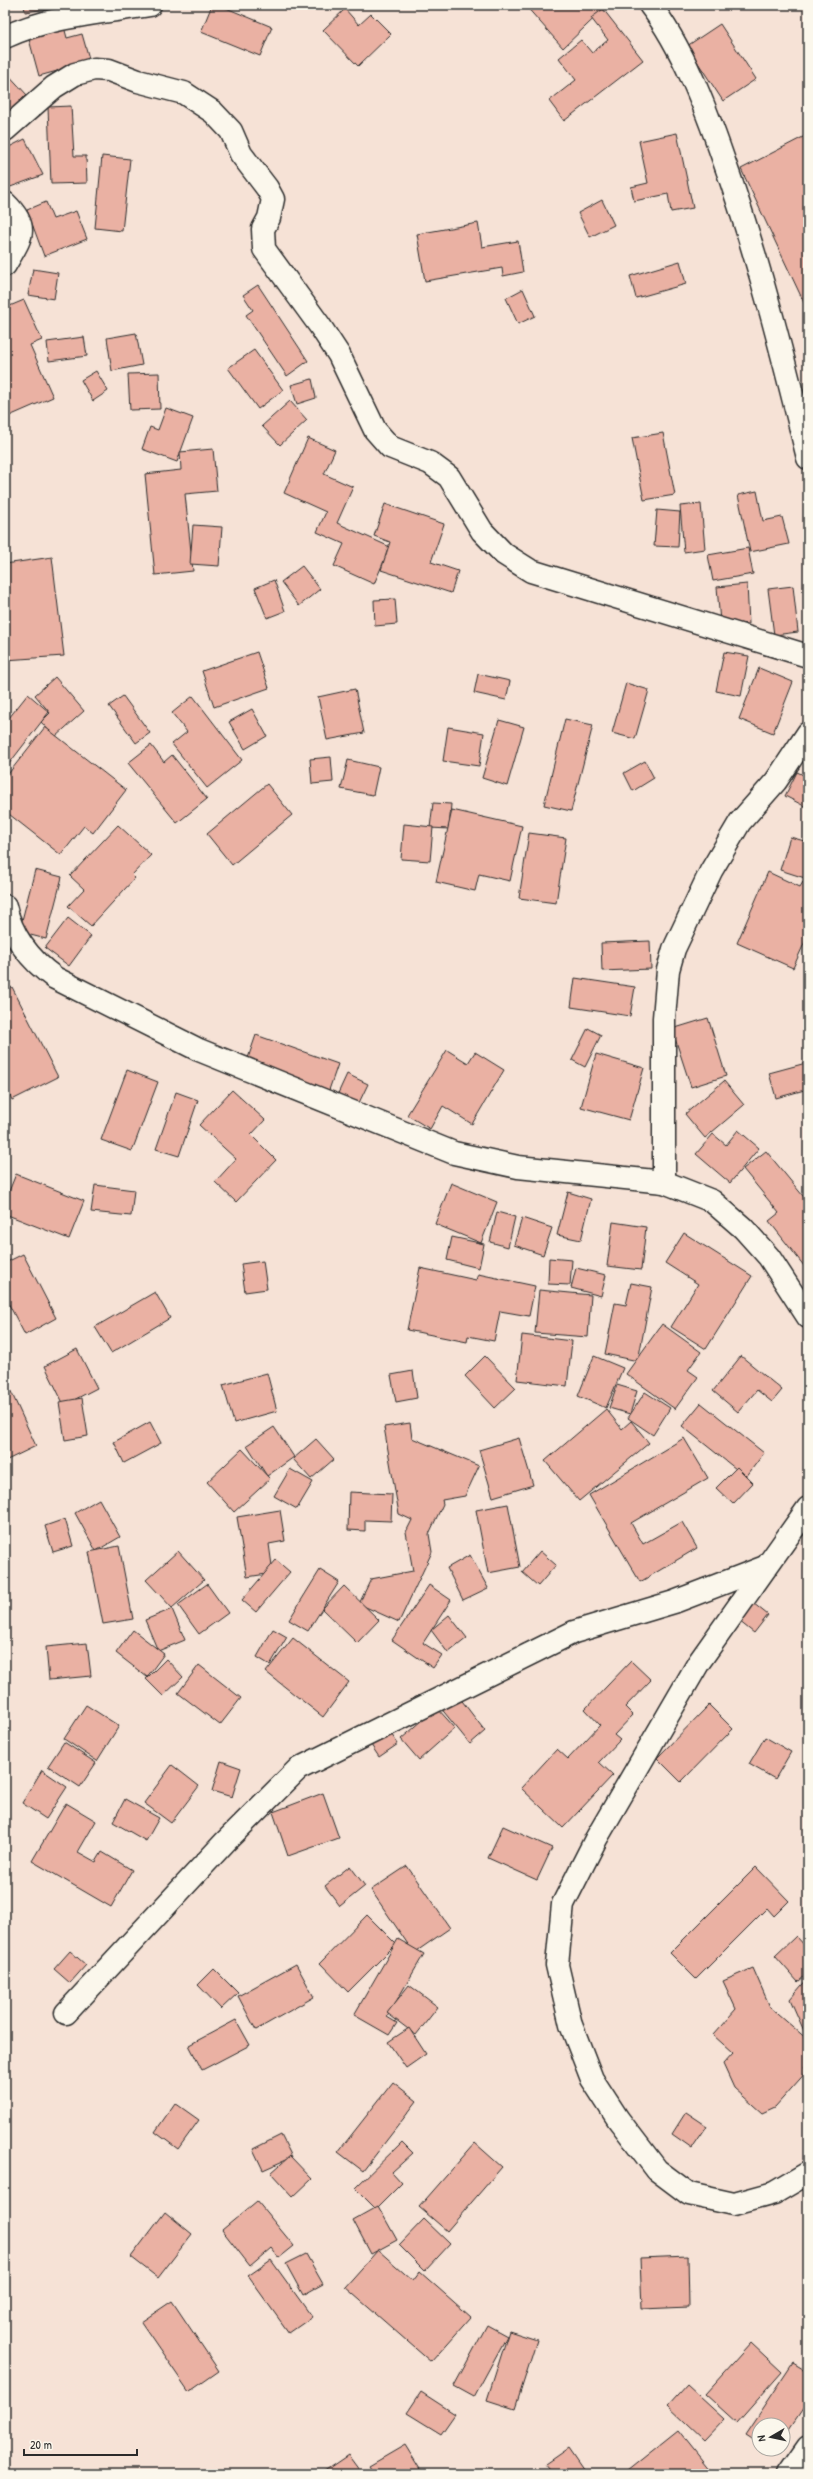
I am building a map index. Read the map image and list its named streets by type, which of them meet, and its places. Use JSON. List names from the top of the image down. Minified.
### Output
{"scale_bar":"20 m","north":"left"}
